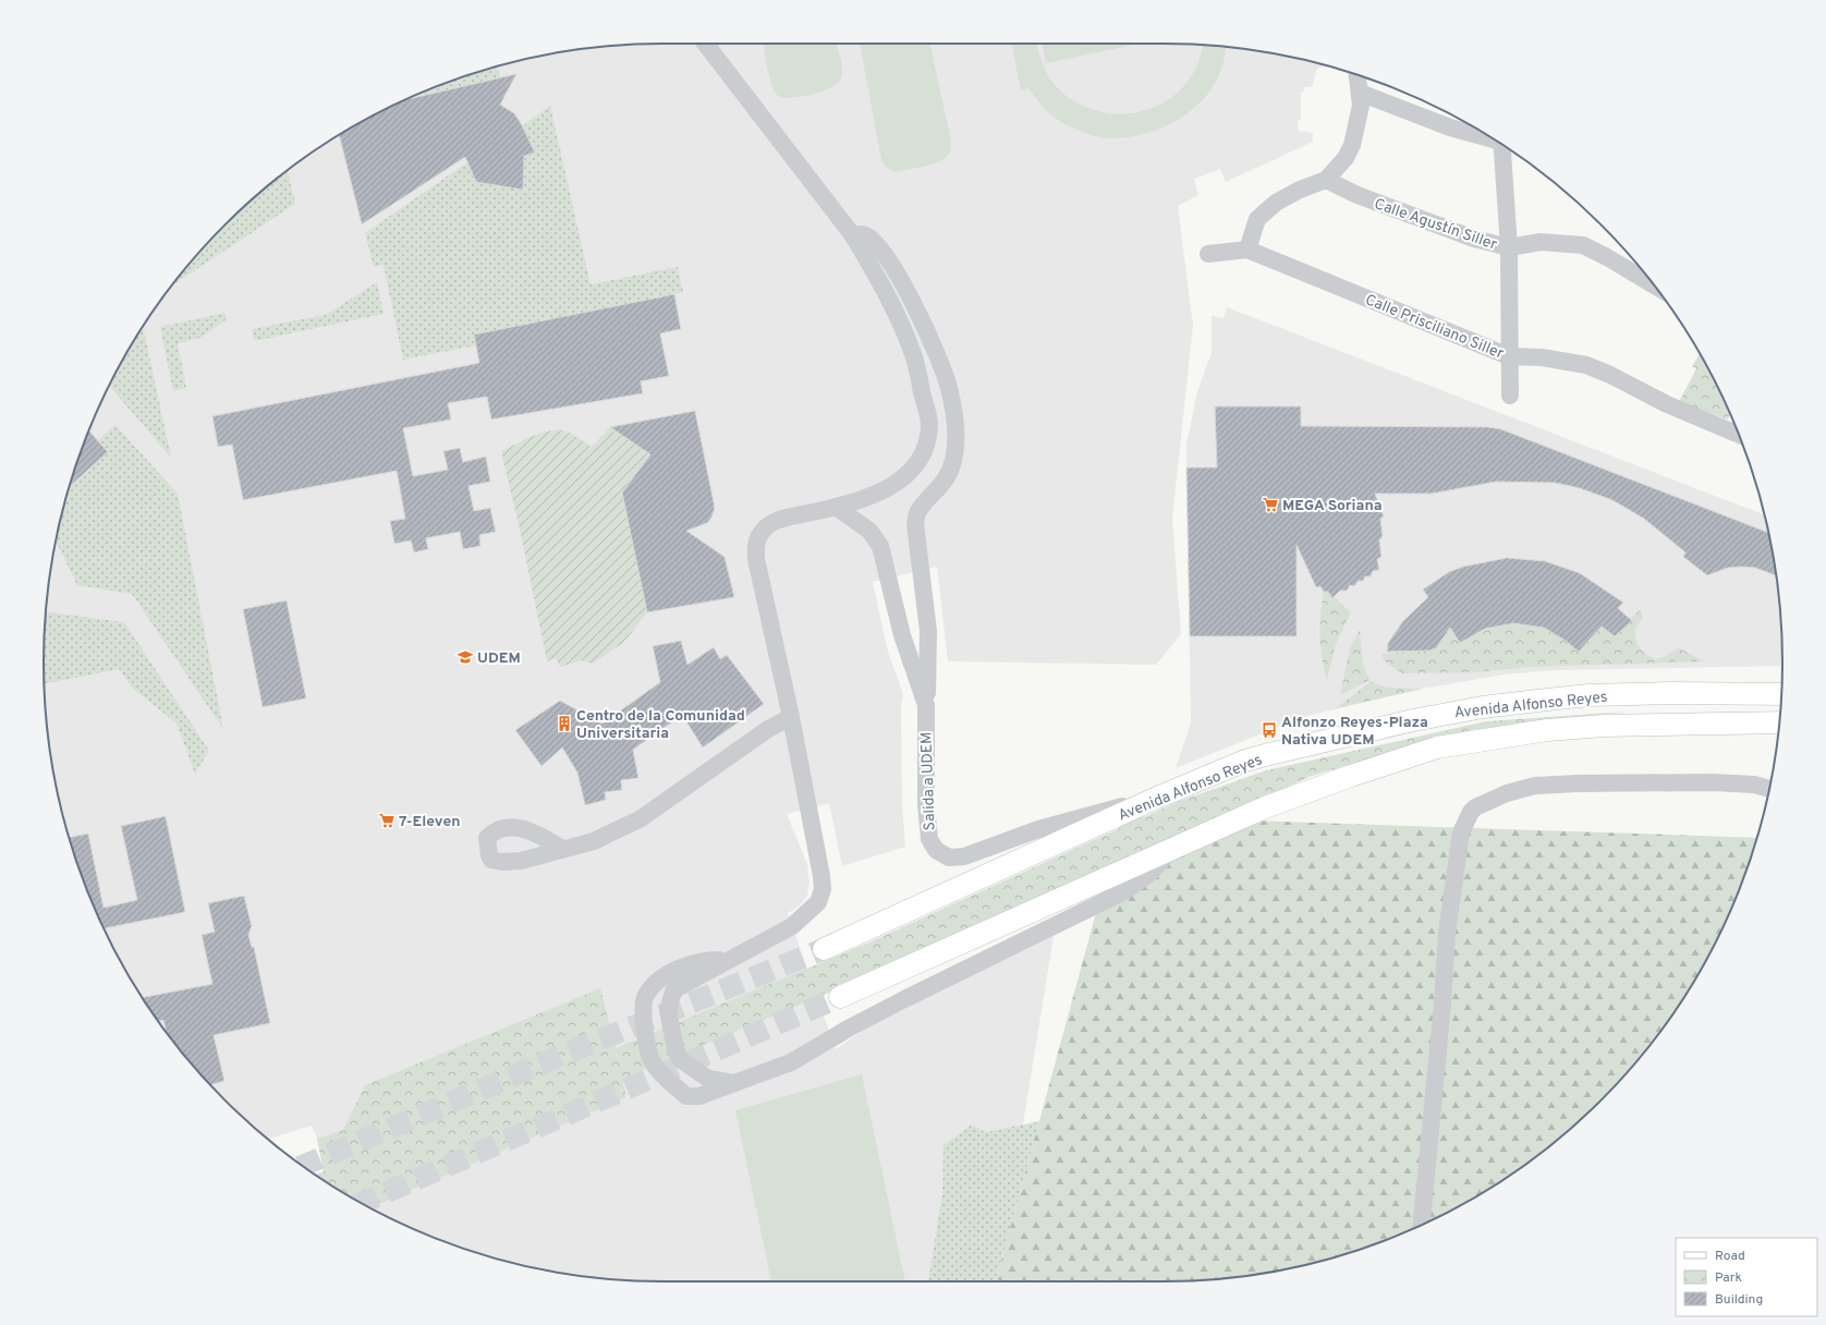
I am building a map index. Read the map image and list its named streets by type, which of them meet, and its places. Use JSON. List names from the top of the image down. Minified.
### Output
{"streets":{"main road":["Avenida Alfonso Reyes"],"street":["Calle Agustín Siller","Calle Prisciliano Siller","Salida a UDEM"]},"crossings":[["Avenida Alfonso Reyes","Salida a UDEM"]],"places":{"supermarket":["MEGA Soriana","7-Eleven"],"school or university":["UDEM"],"building":["Centro de la Comunidad Universitaria"],"bus stop":["Alfonzo Reyes-Plaza Nativa UDEM"]},"legend":["Road","Park","Building"]}
